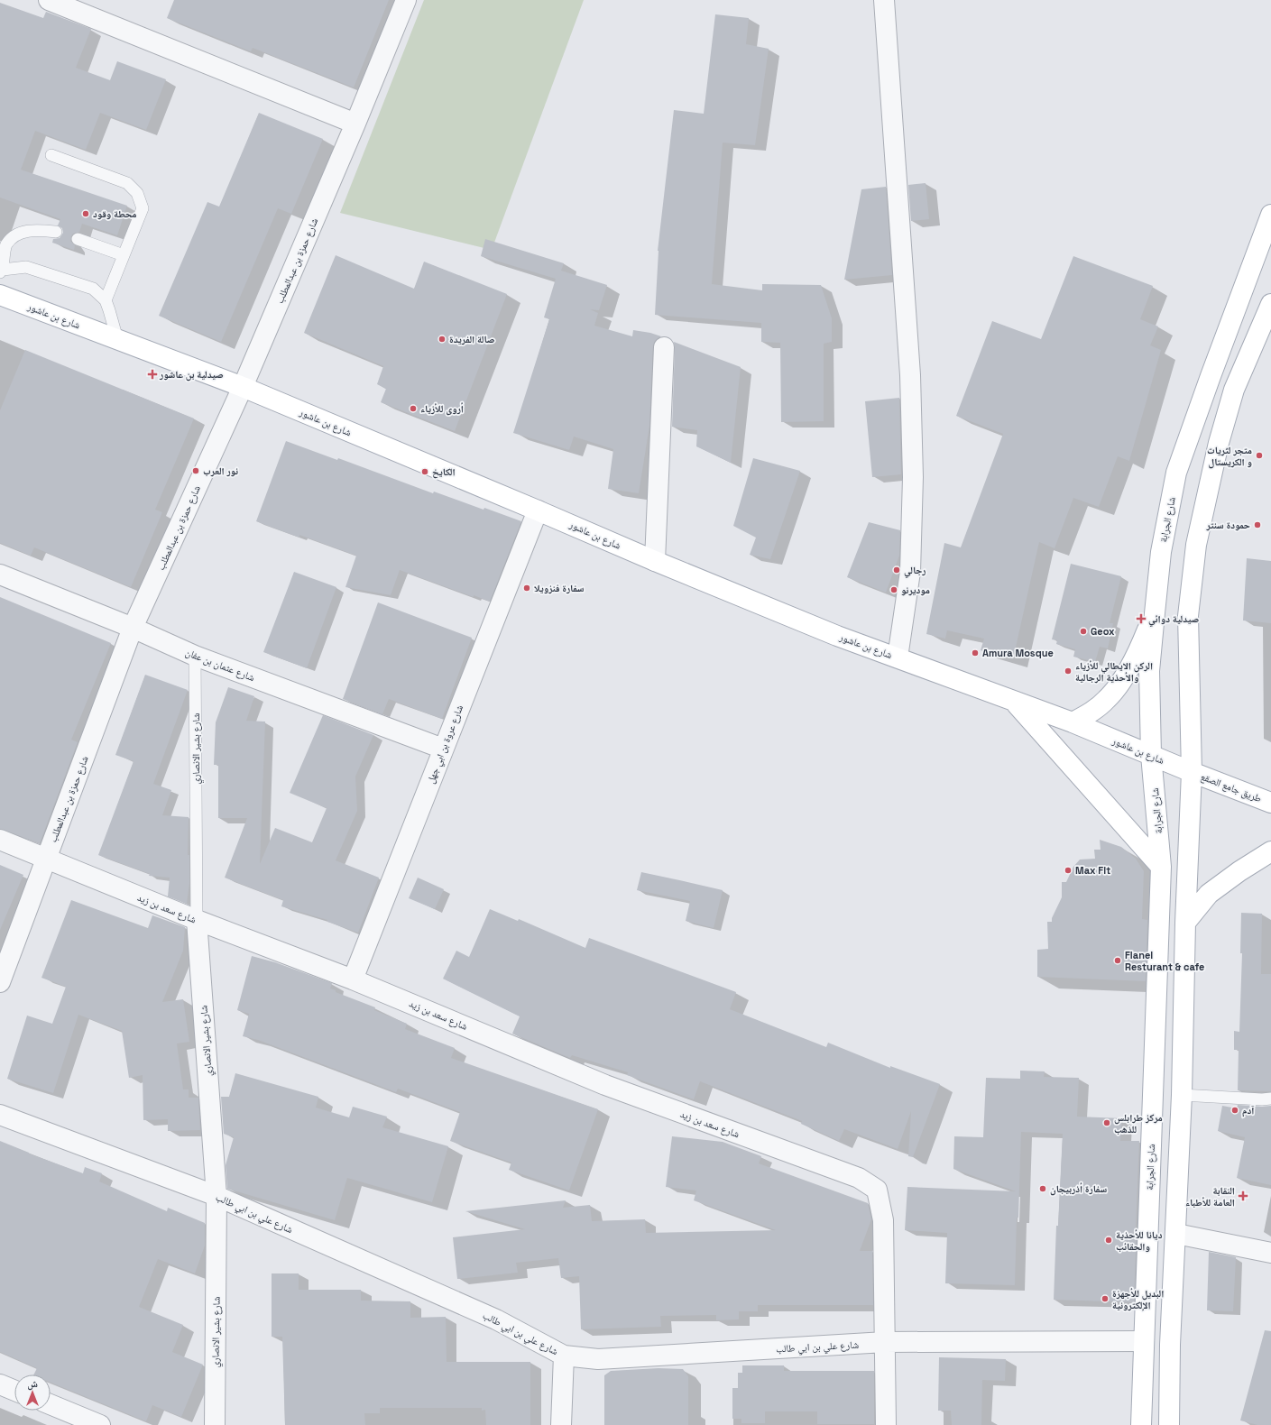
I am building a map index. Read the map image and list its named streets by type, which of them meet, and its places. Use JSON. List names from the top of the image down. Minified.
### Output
{"streets":{"main road":["شارع بن عاشور","شارع الجرابة","طريق جامع الصقع"],"street":["شارع حمزة بن عبدالمطلب","شارع عثمان بن عفان","شارع عروة بن ابي جهل","شارع بشير الانصاري","شارع سعد بن زيد","شارع علي بن ابي طالب"]},"crossings":[["شارع حمزة بن عبدالمطلب","شارع بن عاشور"],["شارع حمزة بن عبدالمطلب","شارع عثمان بن عفان"],["شارع حمزة بن عبدالمطلب","شارع سعد بن زيد"],["شارع بن عاشور","شارع الجرابة"],["شارع بن عاشور","شارع عروة بن ابي جهل"],["شارع بن عاشور","طريق جامع الصقع"],["شارع الجرابة","شارع علي بن ابي طالب"],["شارع عثمان بن عفان","شارع عروة بن ابي جهل"],["شارع عثمان بن عفان","شارع بشير الانصاري"],["شارع عروة بن ابي جهل","شارع سعد بن زيد"],["شارع بشير الانصاري","شارع سعد بن زيد"],["شارع بشير الانصاري","شارع علي بن ابي طالب"],["شارع سعد بن زيد","شارع علي بن ابي طالب"]],"places":{"other":["محطة وقود","صالة الفريدة","أروى للأزياء","متجر لثريات و الكريستال","نور العرب","الكايخ","حمودة سنتر","رجالي","سفارة فنزويلا","موديرنو","Geox","Amura Mosque","الركن الايطالي للأزياء والأحذية الرجالية","Max Fit","Flanel Resturant & cafe","آدم","مركز طرابلس للذهب","سفارة أذربيجان","ديانا للأحذية والحقائب","البديل للأجهزة الإلكترونية"],"health":["صيدلية بن عاشور","صيدلية دوائي","النقابة العامة للأطباء"]},"north":"top"}
